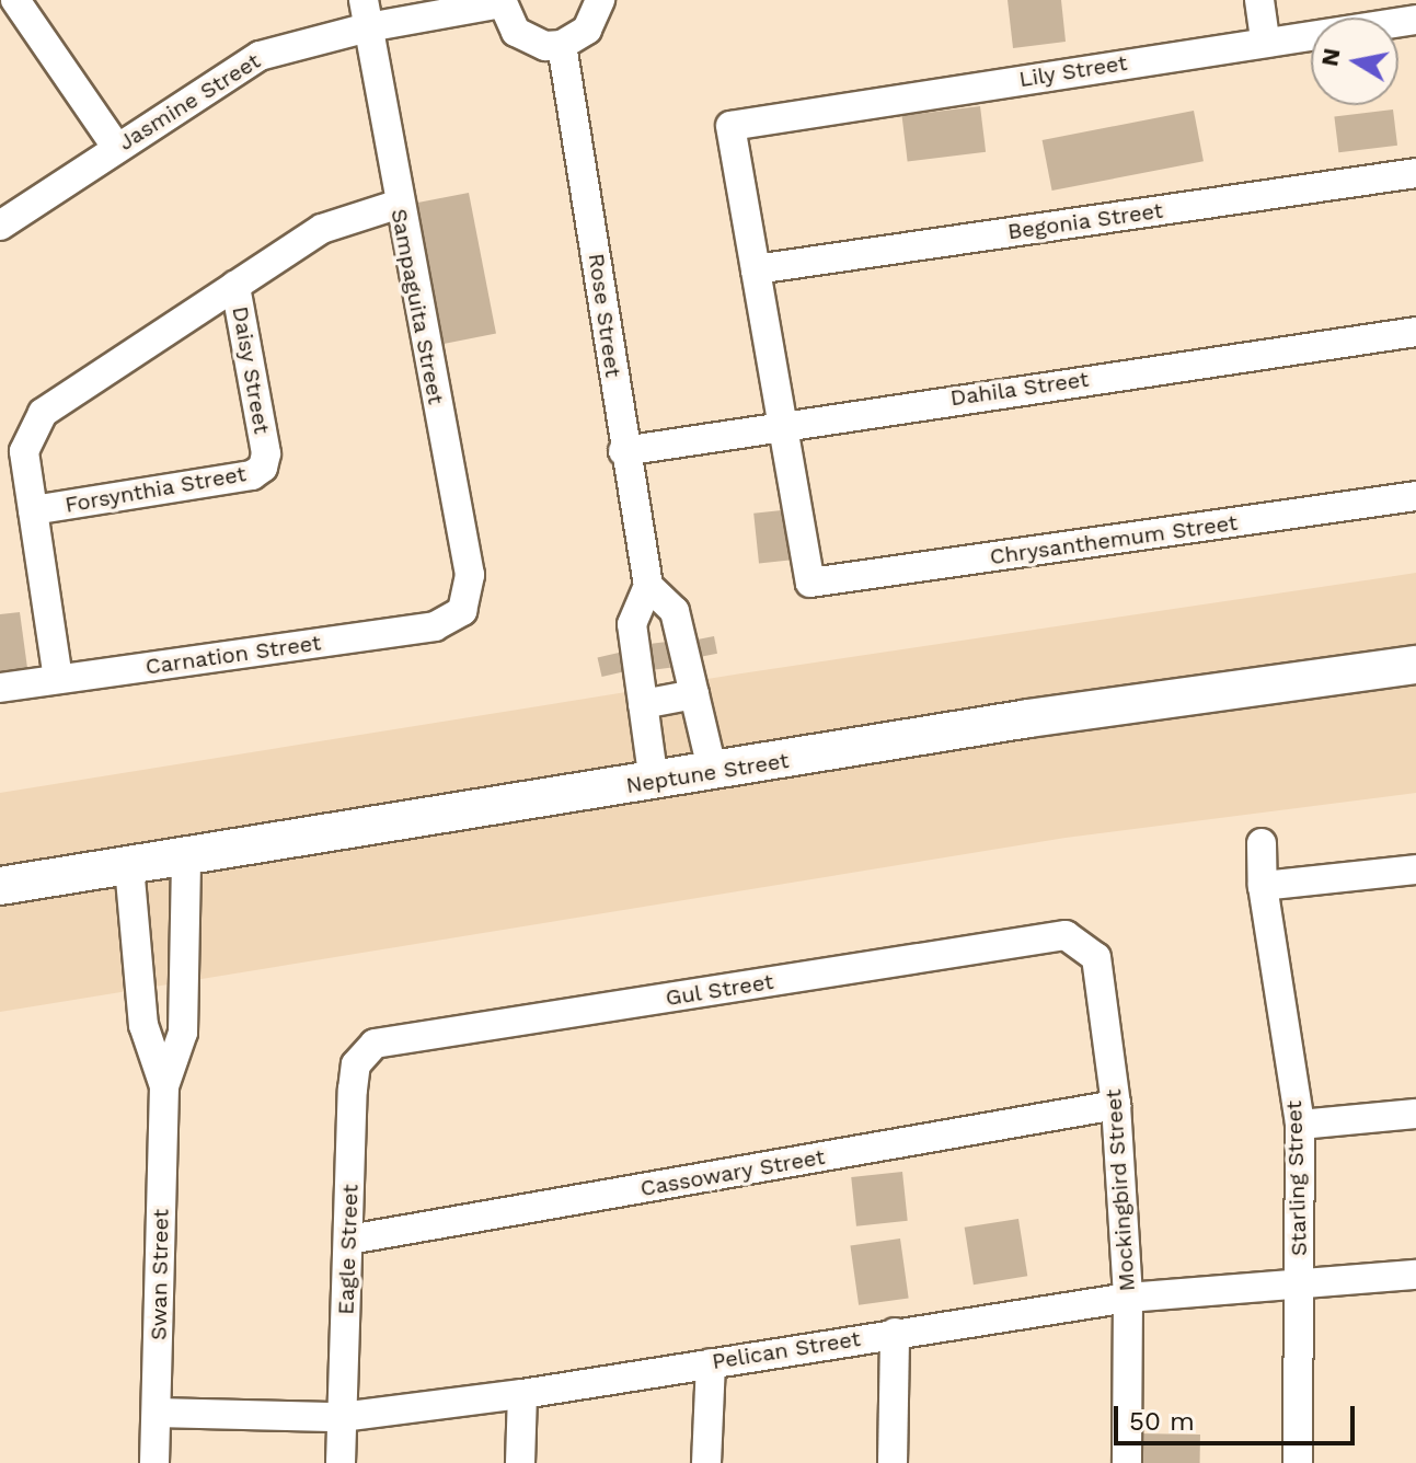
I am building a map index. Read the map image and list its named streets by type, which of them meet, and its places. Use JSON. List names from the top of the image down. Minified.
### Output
{"streets":{"street":["Lily Street","Jasmine Street","Begonia Street","Sampaguita Street","Rose Street","Daisy Street","Dahila Street","Forsynthia Street","Chrysanthemum Street","Carnation Street","Neptune Street","Gul Street","Cassowary Street","Starling Street","Mockingbird Street","Eagle Street","Swan Street","Pelican Street"]},"crossings":[["Lily Street","Begonia Street"],["Jasmine Street","Sampaguita Street"],["Sampaguita Street","Carnation Street"],["Rose Street","Dahila Street"],["Daisy Street","Forsynthia Street"],["Dahila Street","Chrysanthemum Street"],["Neptune Street","Swan Street"],["Gul Street","Mockingbird Street"],["Gul Street","Eagle Street"],["Cassowary Street","Mockingbird Street"],["Cassowary Street","Eagle Street"],["Starling Street","Pelican Street"],["Mockingbird Street","Pelican Street"],["Eagle Street","Pelican Street"],["Swan Street","Pelican Street"]],"scale_bar":"50 m","north":"left"}
